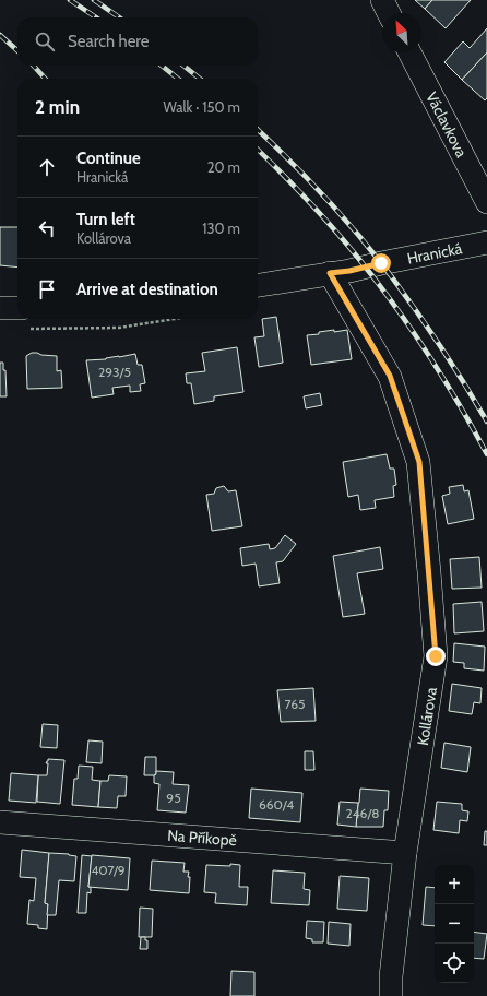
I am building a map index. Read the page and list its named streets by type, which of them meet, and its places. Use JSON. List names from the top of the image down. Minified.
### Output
{"streets":{"street":["Václavkova","Hranická","Kollárova","Na Příkopě"]},"crossings":[["Hranická","Kollárova"],["Kollárova","Na Příkopě"]],"house_numbers":["293/5","765","95","660/4","246/8","407/9"],"north":"top left","page":{"search":"Search here","heading":["2 min","Walk · 150 m"],"list":[["Continue","Hranická","20 m"],["Turn left","Kollárova","130 m"],"Arrive at destination"],"map_buttons":["+","−"]}}
